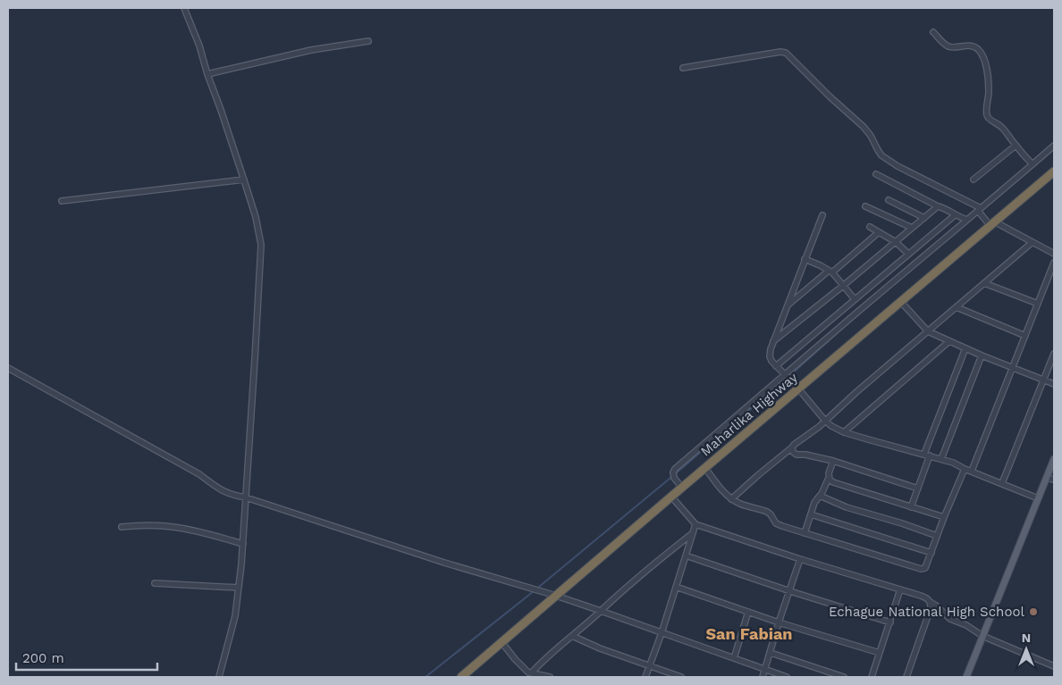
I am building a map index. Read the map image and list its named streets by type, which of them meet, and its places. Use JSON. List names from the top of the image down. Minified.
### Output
{"streets":{"highway":["Maharlika Highway"]},"districts":["San Fabian"],"places":["Echague National High School"],"scale_bar":"200 m","north":"top"}
